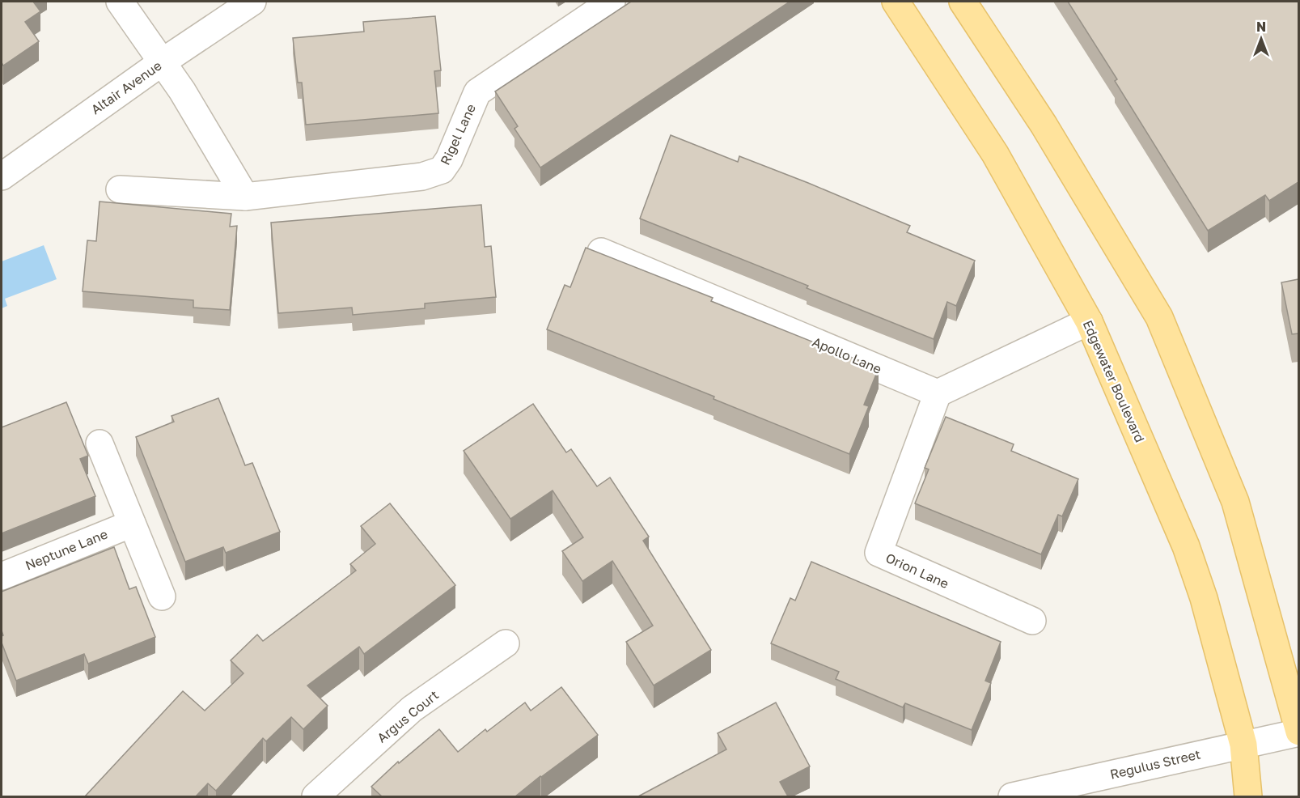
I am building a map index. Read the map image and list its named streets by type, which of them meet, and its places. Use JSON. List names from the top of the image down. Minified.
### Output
{"streets":{"main road":["Edgewater Boulevard"],"street":["Altair Avenue","Rigel Lane","Apollo Lane","Neptune Lane","Orion Lane","Argus Court","Regulus Street"]},"crossings":[["Apollo Lane","Orion Lane"],["Edgewater Boulevard","Regulus Street"]],"north":"top"}
